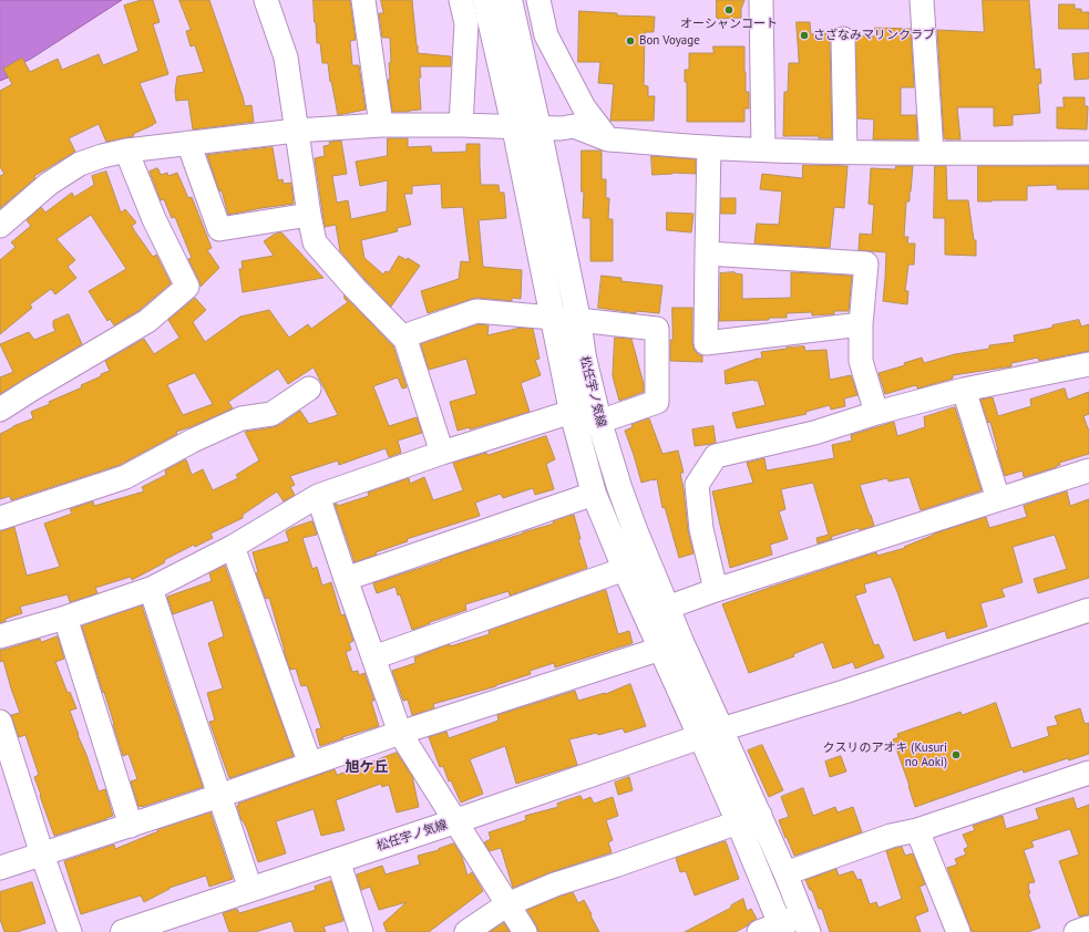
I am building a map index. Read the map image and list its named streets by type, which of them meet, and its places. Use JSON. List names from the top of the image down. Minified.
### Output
{"streets":{"main road":["松任宇ノ気線"]},"districts":["旭ケ丘"],"places":["オーシャンコート","さざなみマリンクラブ","Bon Voyage","クスリのアオキ (Kusuri no Aoki)"]}
